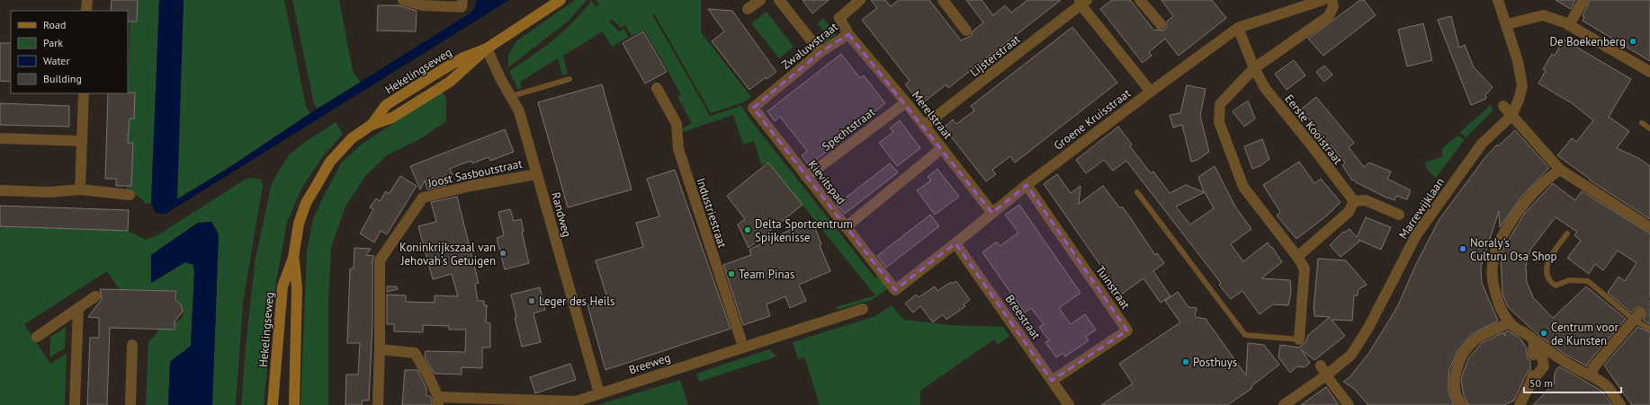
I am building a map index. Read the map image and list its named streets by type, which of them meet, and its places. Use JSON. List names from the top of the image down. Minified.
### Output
{"streets":{"street":["Zwaluwstraat","Lijsterstraat","Hekelingseweg","Merelstraat","Groene Kruisstraat","Spechtstraat","Eerste Kooistraat","Joost Sasboutstraat","Kievitspad","Marrewijklaan","Industriestraat","Randweg","Tuinstraat","Breestraat","Breeweg"]},"crossings":[["Zwaluwstraat","Merelstraat"],["Zwaluwstraat","Kievitspad"],["Lijsterstraat","Merelstraat"],["Hekelingseweg","Randweg"],["Merelstraat","Groene Kruisstraat"],["Merelstraat","Spechtstraat"],["Groene Kruisstraat","Eerste Kooistraat"],["Groene Kruisstraat","Kievitspad"],["Groene Kruisstraat","Tuinstraat"],["Groene Kruisstraat","Breestraat"],["Spechtstraat","Kievitspad"],["Joost Sasboutstraat","Randweg"],["Industriestraat","Breeweg"],["Randweg","Breeweg"],["Tuinstraat","Breestraat"]],"places":["De Boekenberg","Delta Sportcentrum Spijkenisse","Noraly's Culturu Osa Shop","Koninkrijkszaal van Jehovah's Getuigen","Team Pinas","Leger des Heils","Centrum voor de Kunsten","Posthuys"],"legend":["Road","Park","Water","Building"],"scale_bar":"50 m"}
